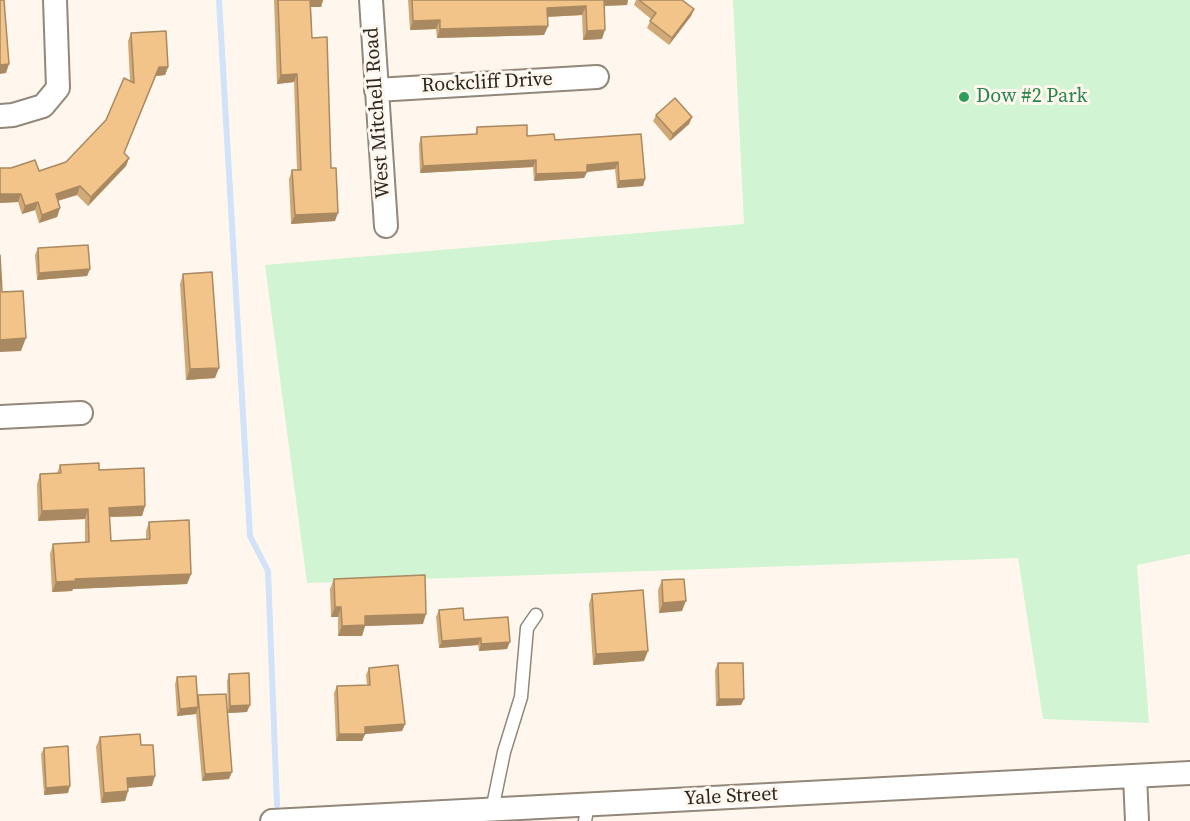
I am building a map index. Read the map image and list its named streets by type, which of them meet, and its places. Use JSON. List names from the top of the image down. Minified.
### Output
{"streets":{"street":["Rockcliff Drive","West Mitchell Road","Yale Street"]},"crossings":[["Rockcliff Drive","West Mitchell Road"]],"places":["Dow #2 Park"]}
